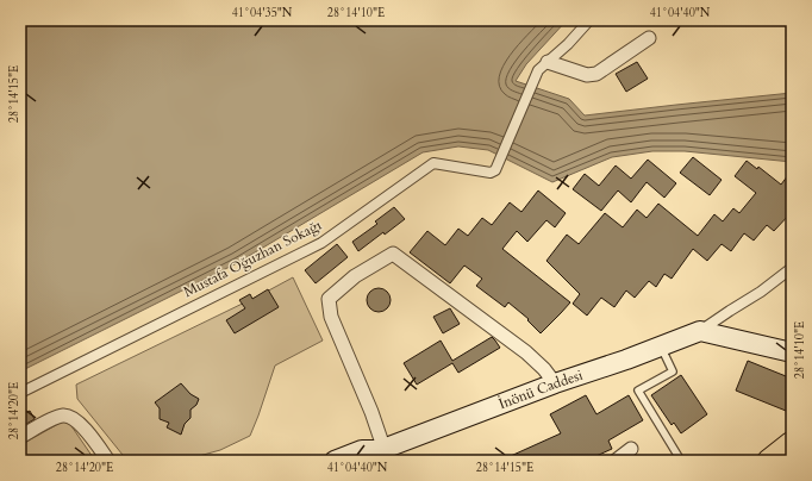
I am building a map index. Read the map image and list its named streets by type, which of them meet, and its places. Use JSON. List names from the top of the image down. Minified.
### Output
{"streets":{"main road":["İnönü Caddesi"],"street":["Mustafa Oğuzhan Sokağı"]},"coordinates":["41°04'35\"N","28°14'10\"E","41°04'40\"N","28°14'15\"E","28°14'20\"E"]}
